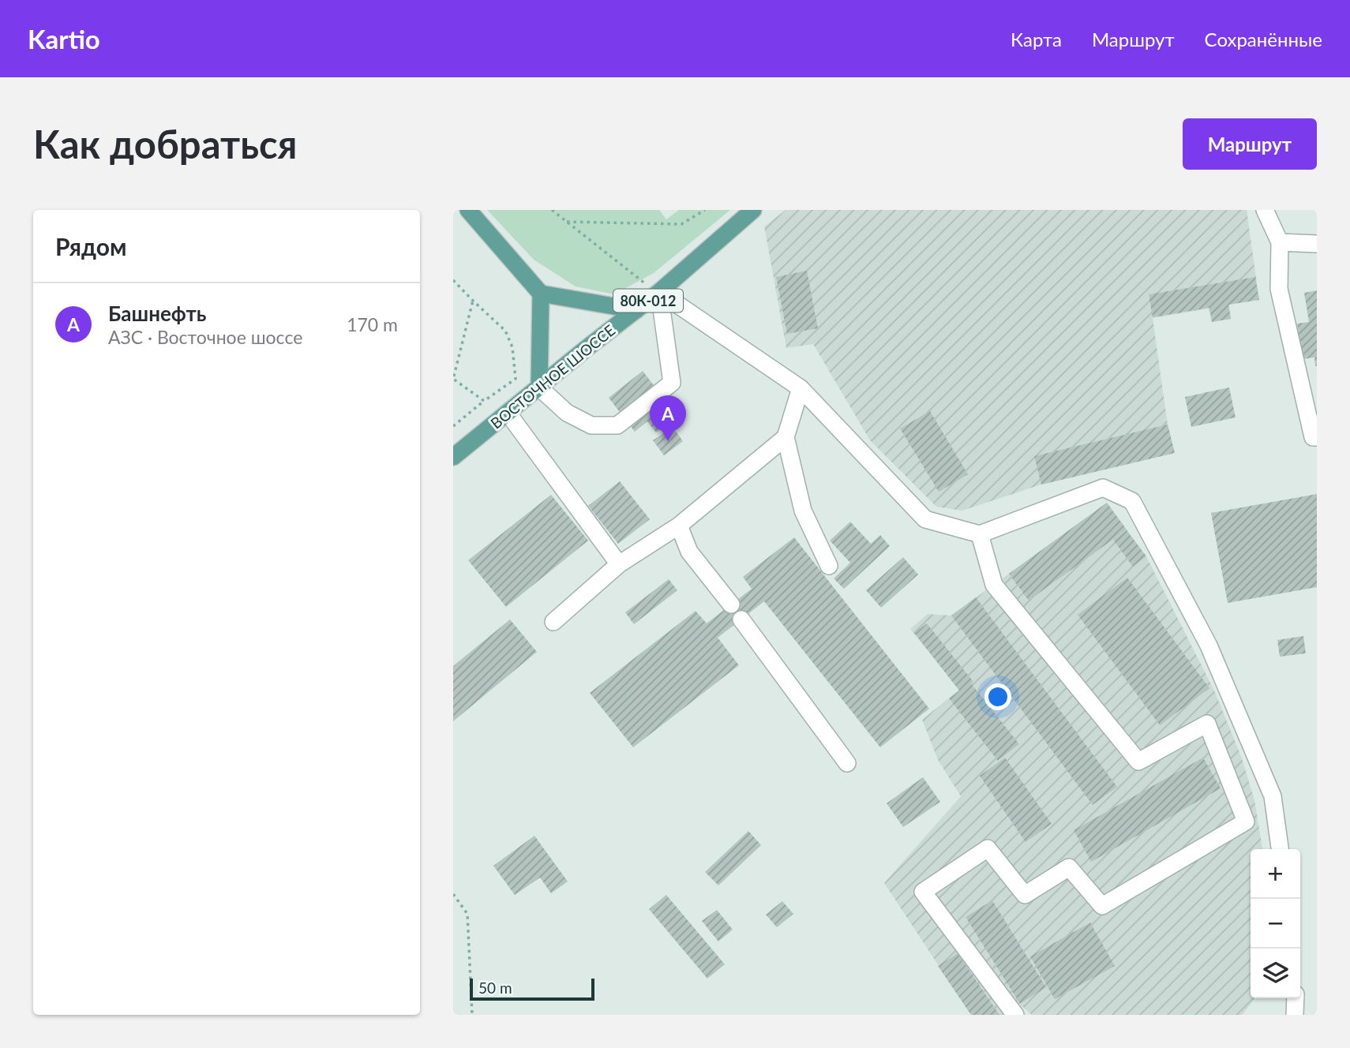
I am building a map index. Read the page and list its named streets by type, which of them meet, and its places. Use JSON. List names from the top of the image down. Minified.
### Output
{"streets":{"main road":["80К-012","ВОСТОЧНОЕ ШОССЕ"]},"scale_bar":"50 m","page":{"header":"Kartio","nav":["Карта","Маршрут","Сохранённые"],"buttons":"Маршрут","title":"Как добраться","heading":"Рядом","list":[{"mark":"A","name":"Башнефть","note":"АЗС · Восточное шоссе","value":"170 m"}],"pins":"A","map_buttons":["+","−"],"scale":"50 m"}}
